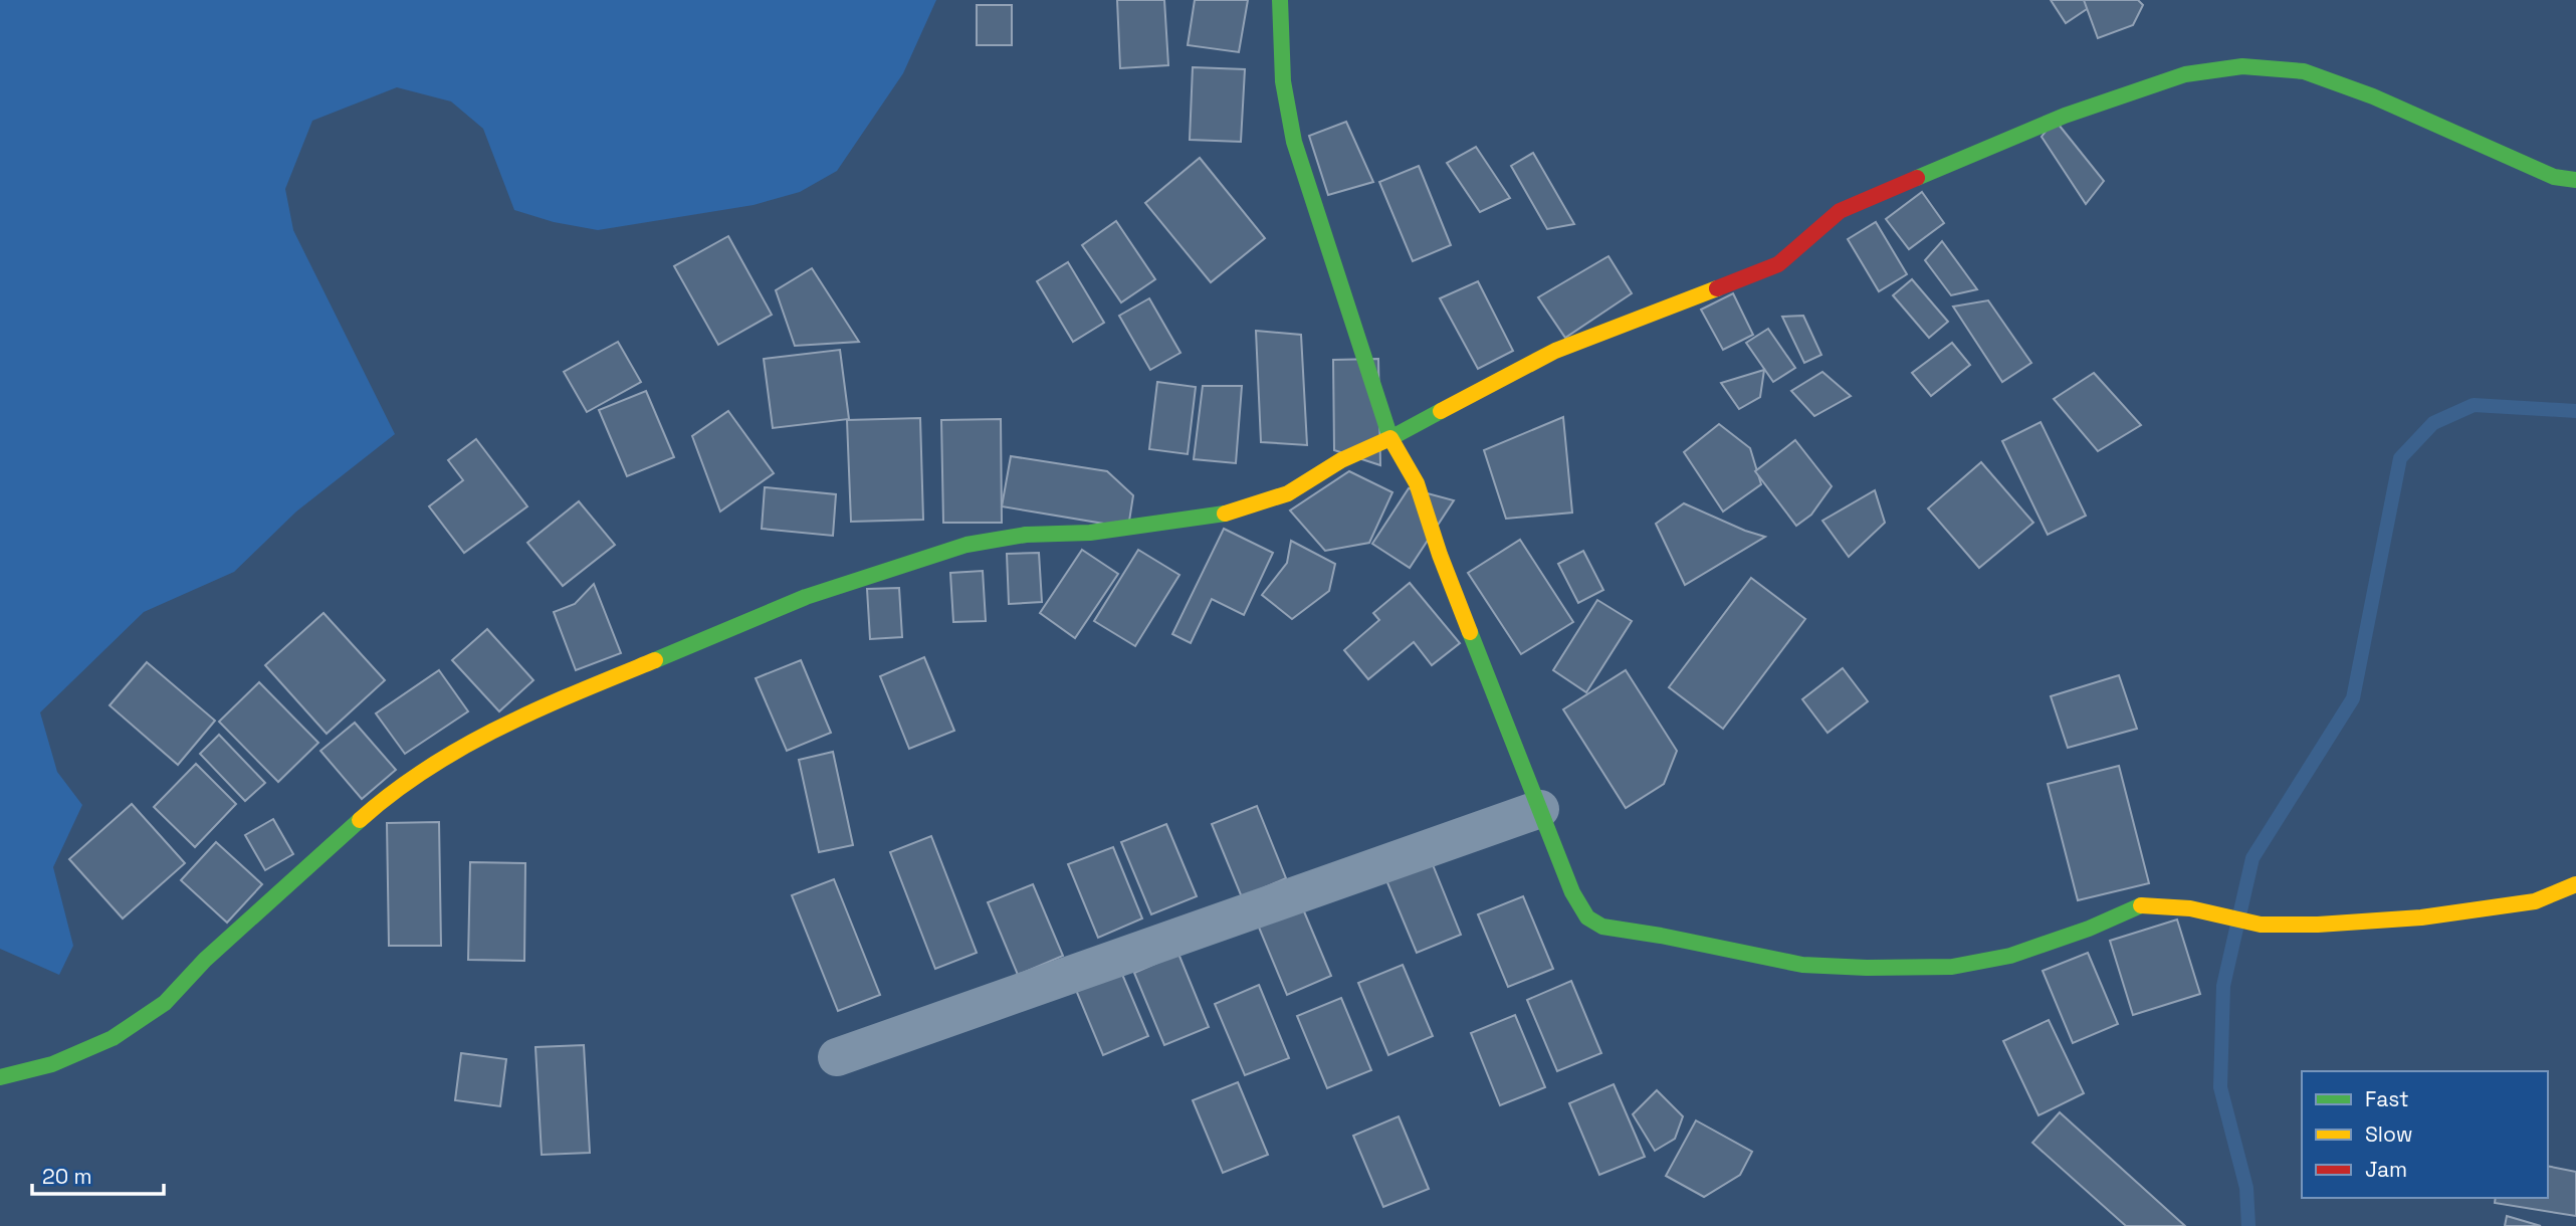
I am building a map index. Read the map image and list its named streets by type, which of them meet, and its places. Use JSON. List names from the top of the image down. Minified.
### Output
{"legend":["Fast","Slow","Jam"],"scale_bar":"20 m"}
